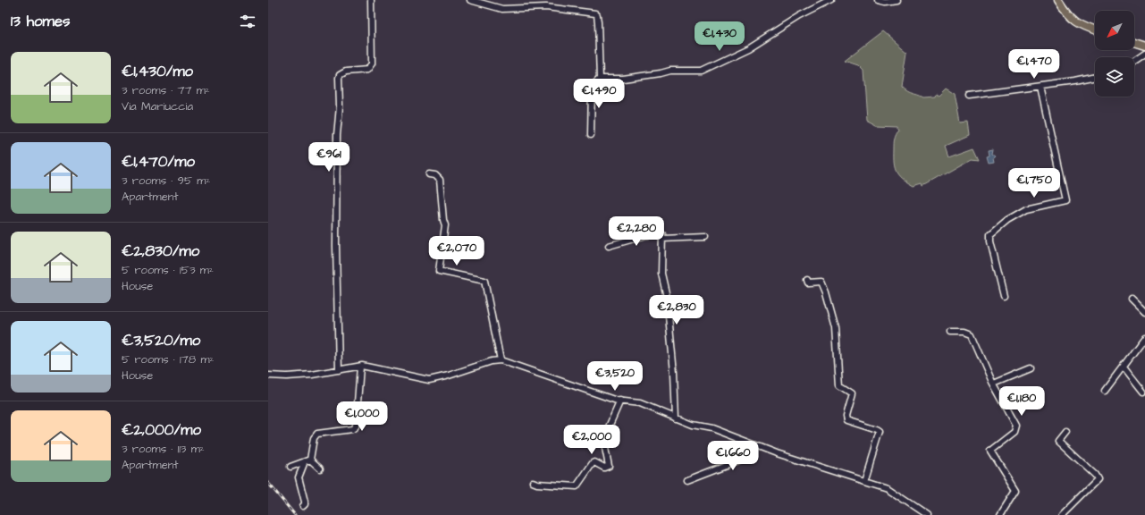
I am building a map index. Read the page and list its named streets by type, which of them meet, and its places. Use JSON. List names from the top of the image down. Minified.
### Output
{"north":"bottom left","page":{"heading":"13 homes","price":["€1,430","€1,470","€1,490","€961","€1,750","€2,280","€2,070","€2,830","€3,520","€1,180","€1,000","€2,000","€1,660"],"list":[{"name":"€1,430/mo","note":"3 rooms · 77 m² · Via Mariuccia"},{"name":"€1,470/mo","note":"3 rooms · 95 m² · Apartment"},{"name":"€2,830/mo","note":"5 rooms · 153 m² · House"},{"name":"€3,520/mo","note":"5 rooms · 178 m² · House"},{"name":"€2,000/mo","note":"3 rooms · 113 m² · Apartment"}]}}
